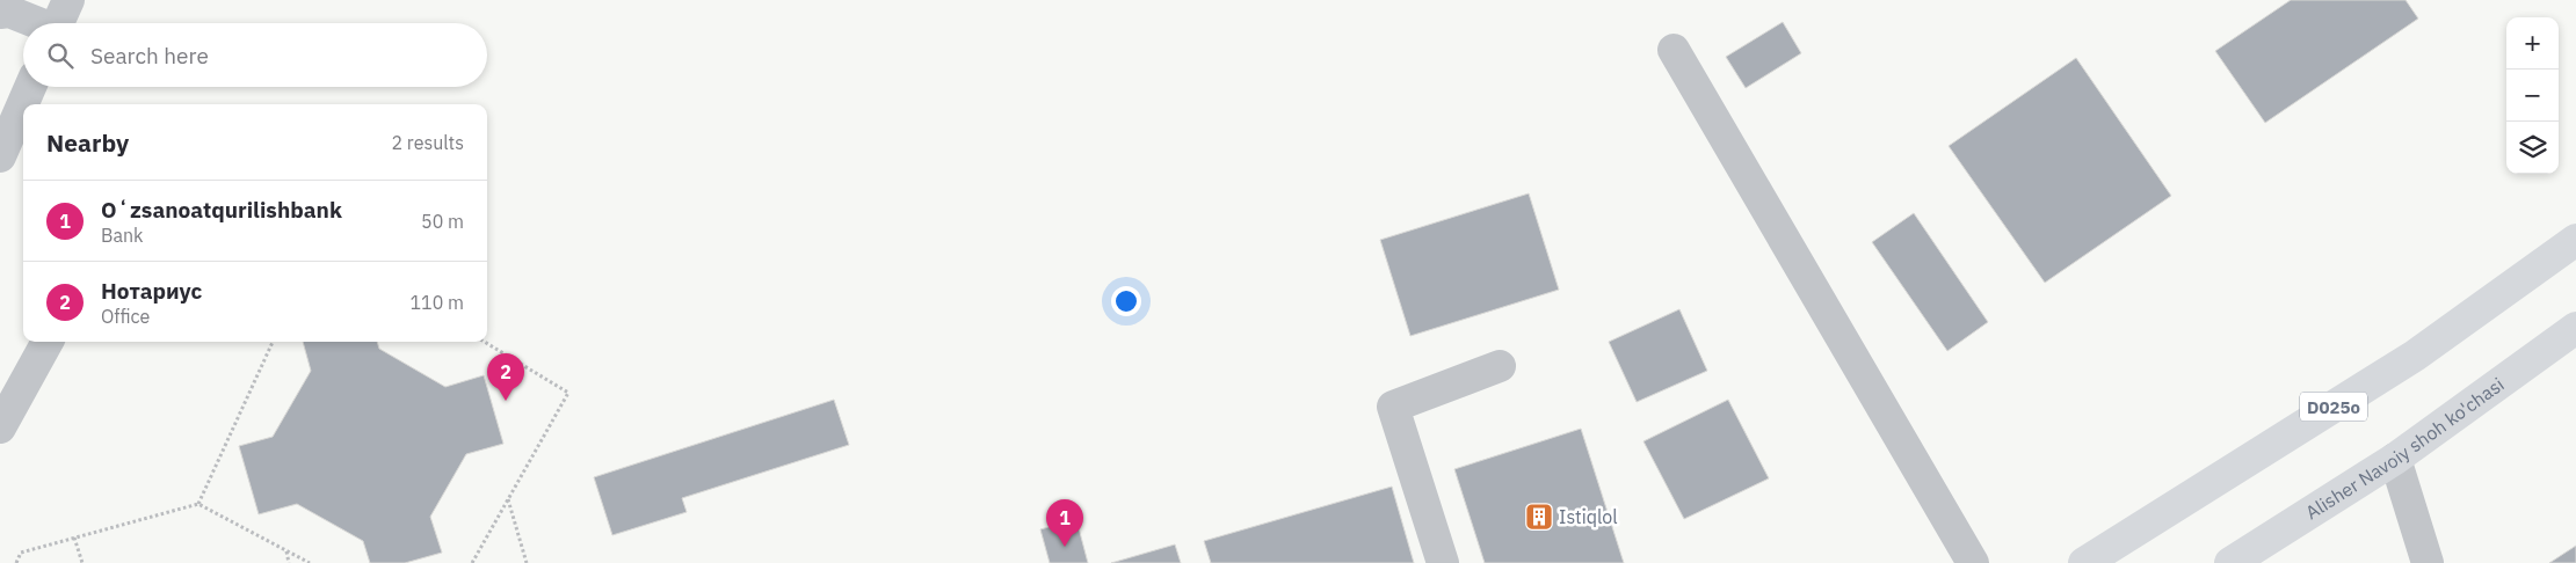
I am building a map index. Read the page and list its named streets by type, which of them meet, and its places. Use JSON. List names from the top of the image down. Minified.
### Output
{"streets":{"main road":["D025o","Alisher Navoiy shoh ko'chasi"]},"places":{"building":["Istiqlol"]},"page":{"map_buttons":["+","−"],"search":"Search here","heading":["Nearby","2 results"],"list":[{"mark":"1","name":"Oʻzsanoatqurilishbank","note":"Bank","value":"50 m"},{"mark":"2","name":"Нотариус","note":"Office","value":"110 m"}],"pins":["2","1"]}}
